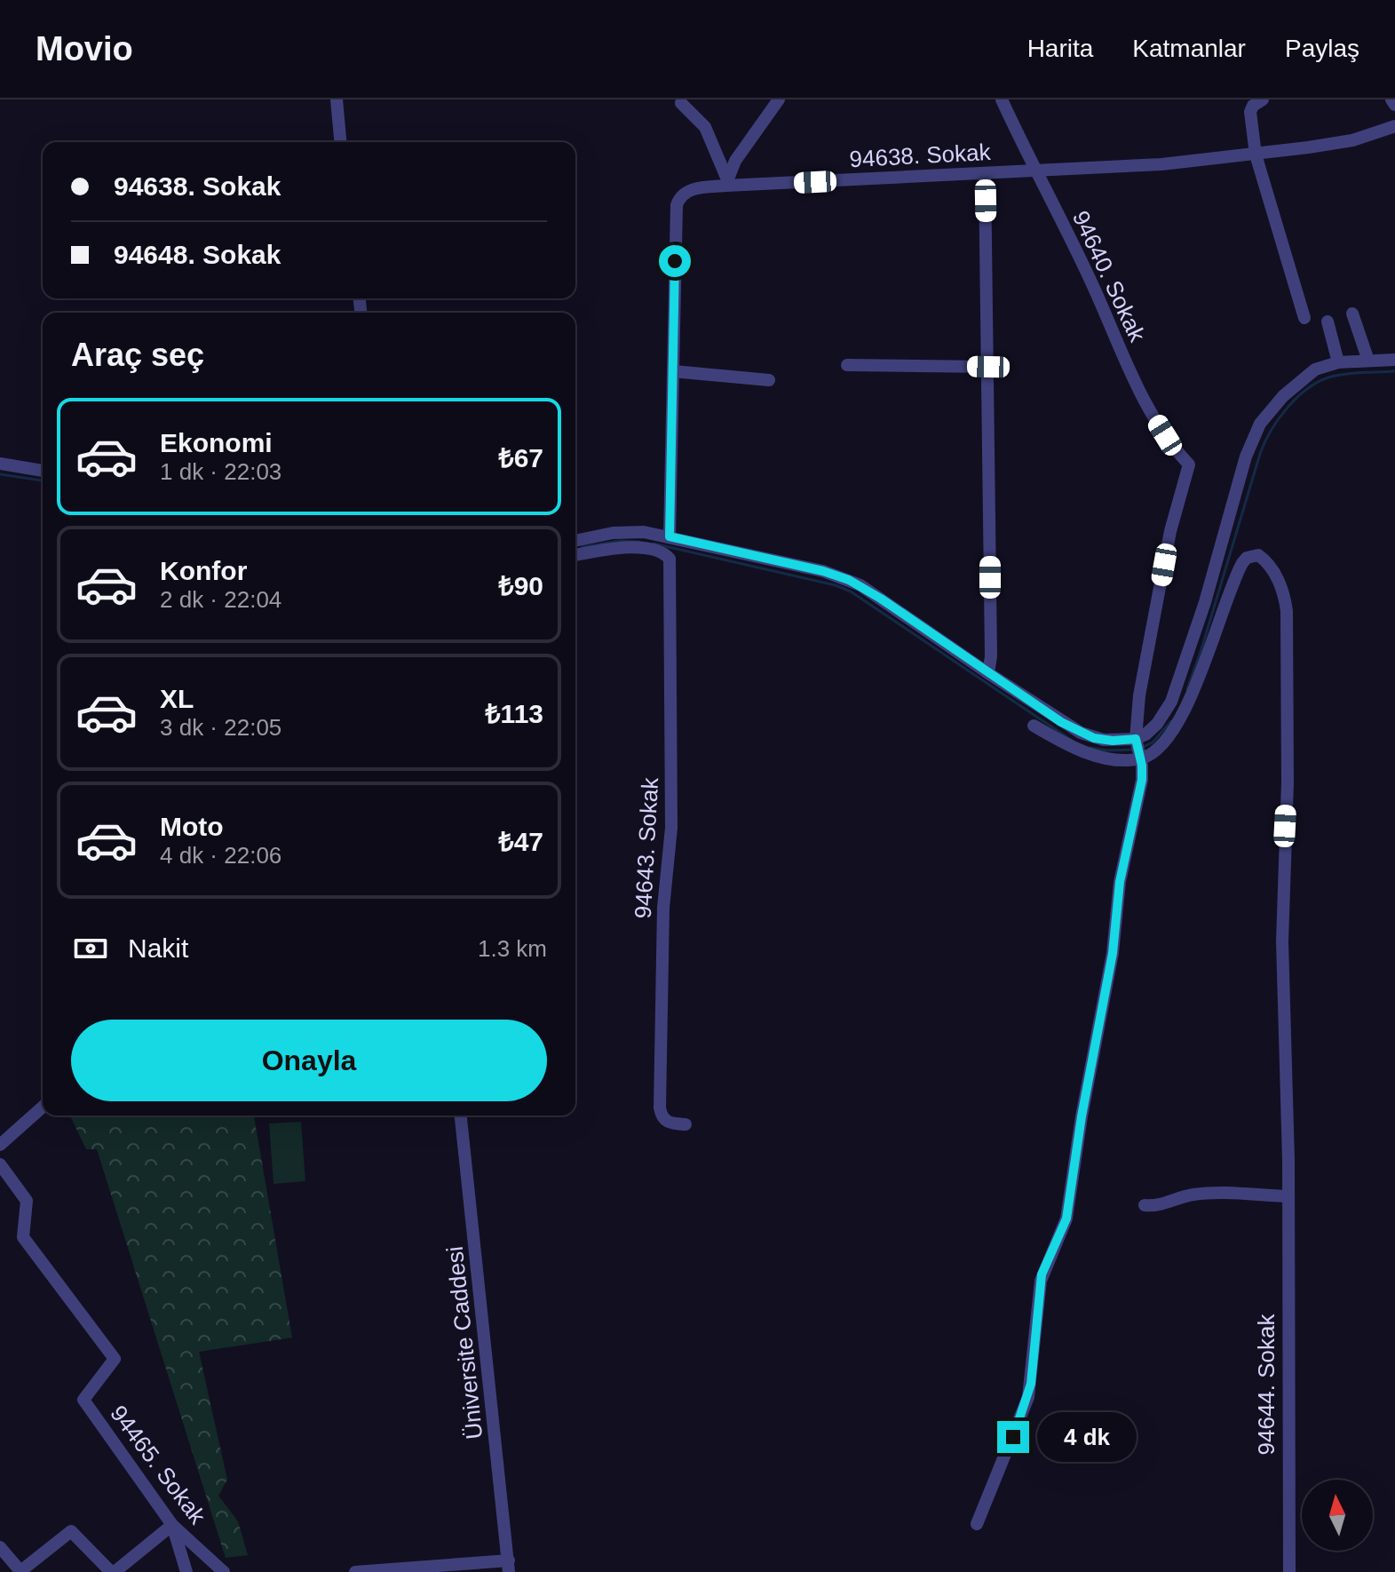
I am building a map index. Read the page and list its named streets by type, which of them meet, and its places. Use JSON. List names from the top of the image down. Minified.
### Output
{"streets":{"street":["94638. Sokak","94640. Sokak","94643. Sokak","Üniversite Caddesi","94644. Sokak","94465. Sokak"]},"crossings":[["94638. Sokak","94640. Sokak"]],"north":"top","page":{"header":"Movio","nav":["Harita","Katmanlar","Paylaş"],"banner":["94638. Sokak","94648. Sokak"],"heading":"Araç seç","list":[{"name":"Ekonomi","note":"1 dk · 22:03","value":"₺67"},{"name":"Konfor","note":"2 dk · 22:04","value":"₺90"},{"name":"XL","note":"3 dk · 22:05","value":"₺113"},{"name":"Moto","note":"4 dk · 22:06","value":"₺47"}],"pay":["Nakit","1.3 km"],"buttons":"Onayla","bubble":"4 dk"}}
